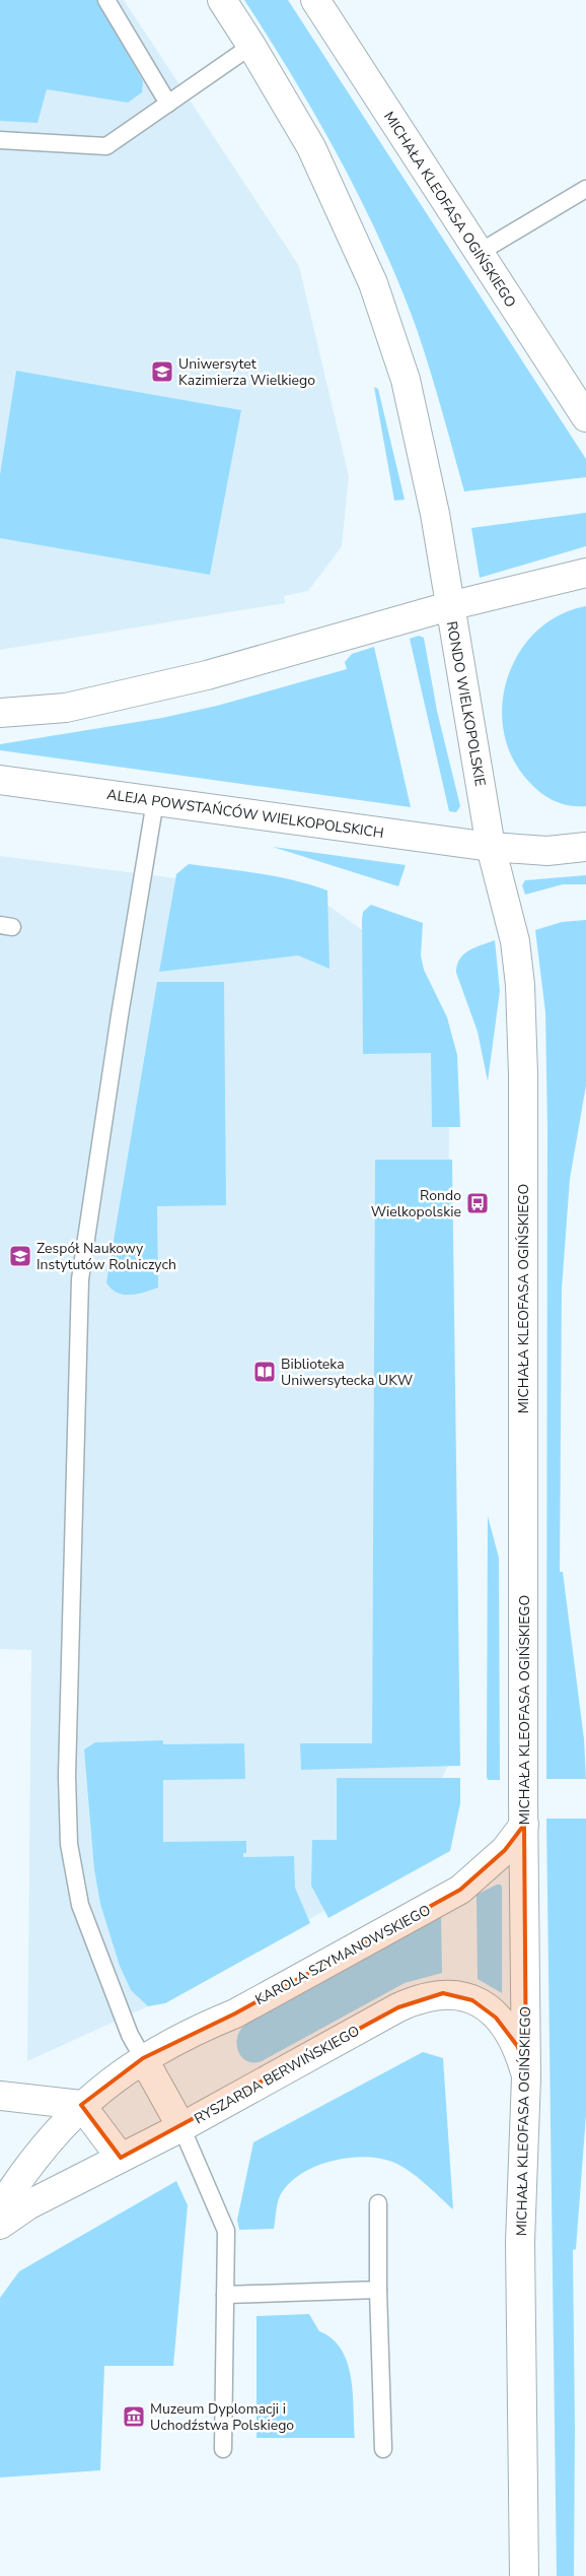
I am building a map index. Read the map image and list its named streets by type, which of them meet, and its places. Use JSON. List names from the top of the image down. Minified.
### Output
{"streets":{"main road":["MICHAŁA KLEOFASA OGIŃSKIEGO","RONDO WIELKOPOLSKIE","ALEJA POWSTAŃCÓW WIELKOPOLSKICH","KAROLA SZYMANOWSKIEGO","RYSZARDA BERWIŃSKIEGO"]},"crossings":[["MICHAŁA KLEOFASA OGIŃSKIEGO","RONDO WIELKOPOLSKIE"],["MICHAŁA KLEOFASA OGIŃSKIEGO","ALEJA POWSTAŃCÓW WIELKOPOLSKICH"],["MICHAŁA KLEOFASA OGIŃSKIEGO","KAROLA SZYMANOWSKIEGO"],["MICHAŁA KLEOFASA OGIŃSKIEGO","RYSZARDA BERWIŃSKIEGO"],["RONDO WIELKOPOLSKIE","ALEJA POWSTAŃCÓW WIELKOPOLSKICH"]],"places":{"school or university":["Uniwersytet Kazimierza Wielkiego","Zespół Naukowy Instytutów Rolniczych"],"bus stop":["Rondo Wielkopolskie"],"library":["Biblioteka Uniwersytecka UKW"],"museum":["Muzeum Dyplomacji i Uchodźstwa Polskiego"]}}
